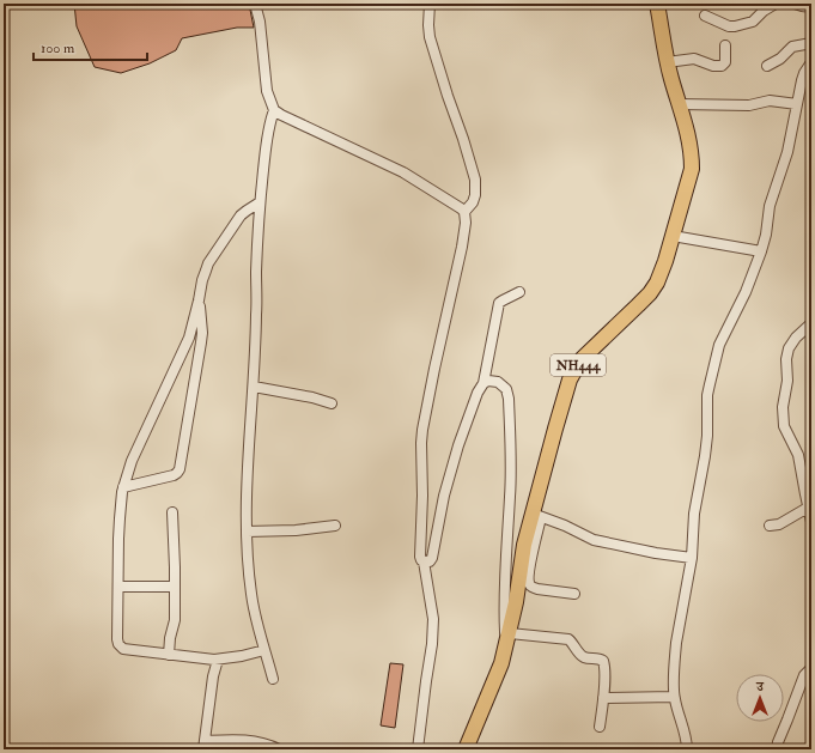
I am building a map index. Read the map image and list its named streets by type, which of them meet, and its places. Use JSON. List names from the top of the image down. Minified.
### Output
{"streets":{"highway":["NH444"]},"scale_bar":"100 m","north":"top"}
